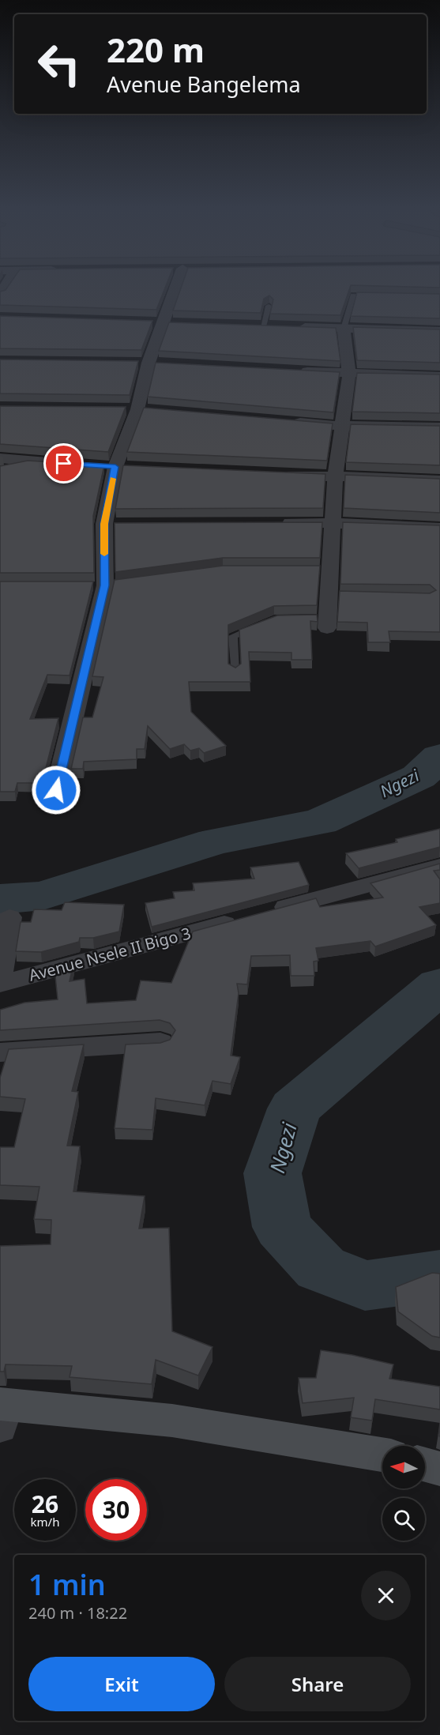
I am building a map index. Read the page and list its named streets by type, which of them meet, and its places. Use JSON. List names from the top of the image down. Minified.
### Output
{"streets":{"street":["Avenue Nsele II Bigo 3"]},"water":["Ngezi"],"north":"left","page":{"turn":["220 m","Avenue Bangelema"],"speed":"26 km/h","limit":"30","heading":["1 min","240 m · 18:22"],"buttons":["Exit","Share"]}}
